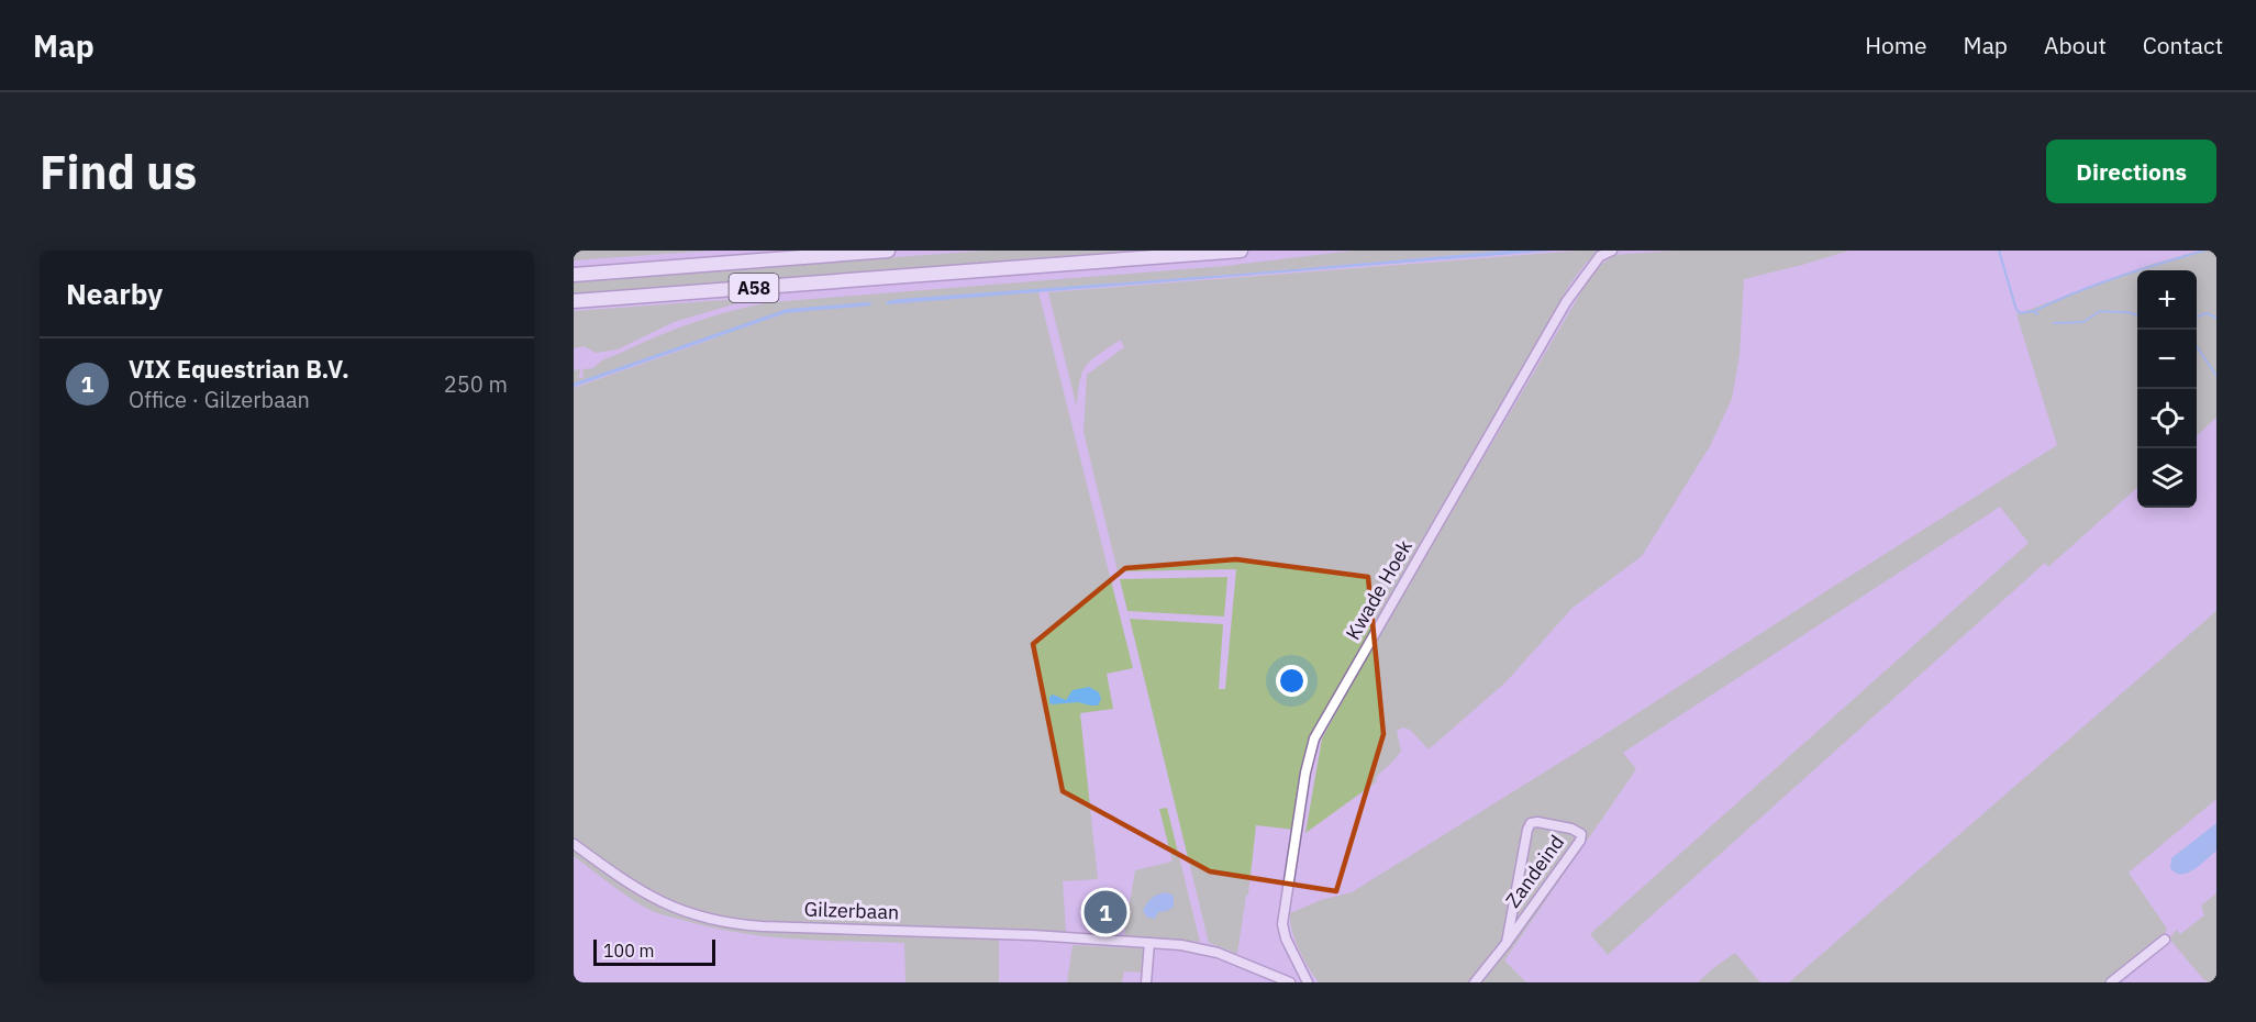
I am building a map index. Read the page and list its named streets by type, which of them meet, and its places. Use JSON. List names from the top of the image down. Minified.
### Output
{"streets":{"highway":["A58"],"street":["Kwade Hoek","Zandeind","Gilzerbaan"]},"scale_bar":"100 m","page":{"header":"Map","nav":["Home","Map","About","Contact"],"buttons":"Directions","title":"Find us","heading":"Nearby","map_buttons":["+","−"],"list":[{"mark":"1","name":"VIX Equestrian B.V.","note":"Office · Gilzerbaan","value":"250 m"}],"pins":"1","scale":"100 m"}}
